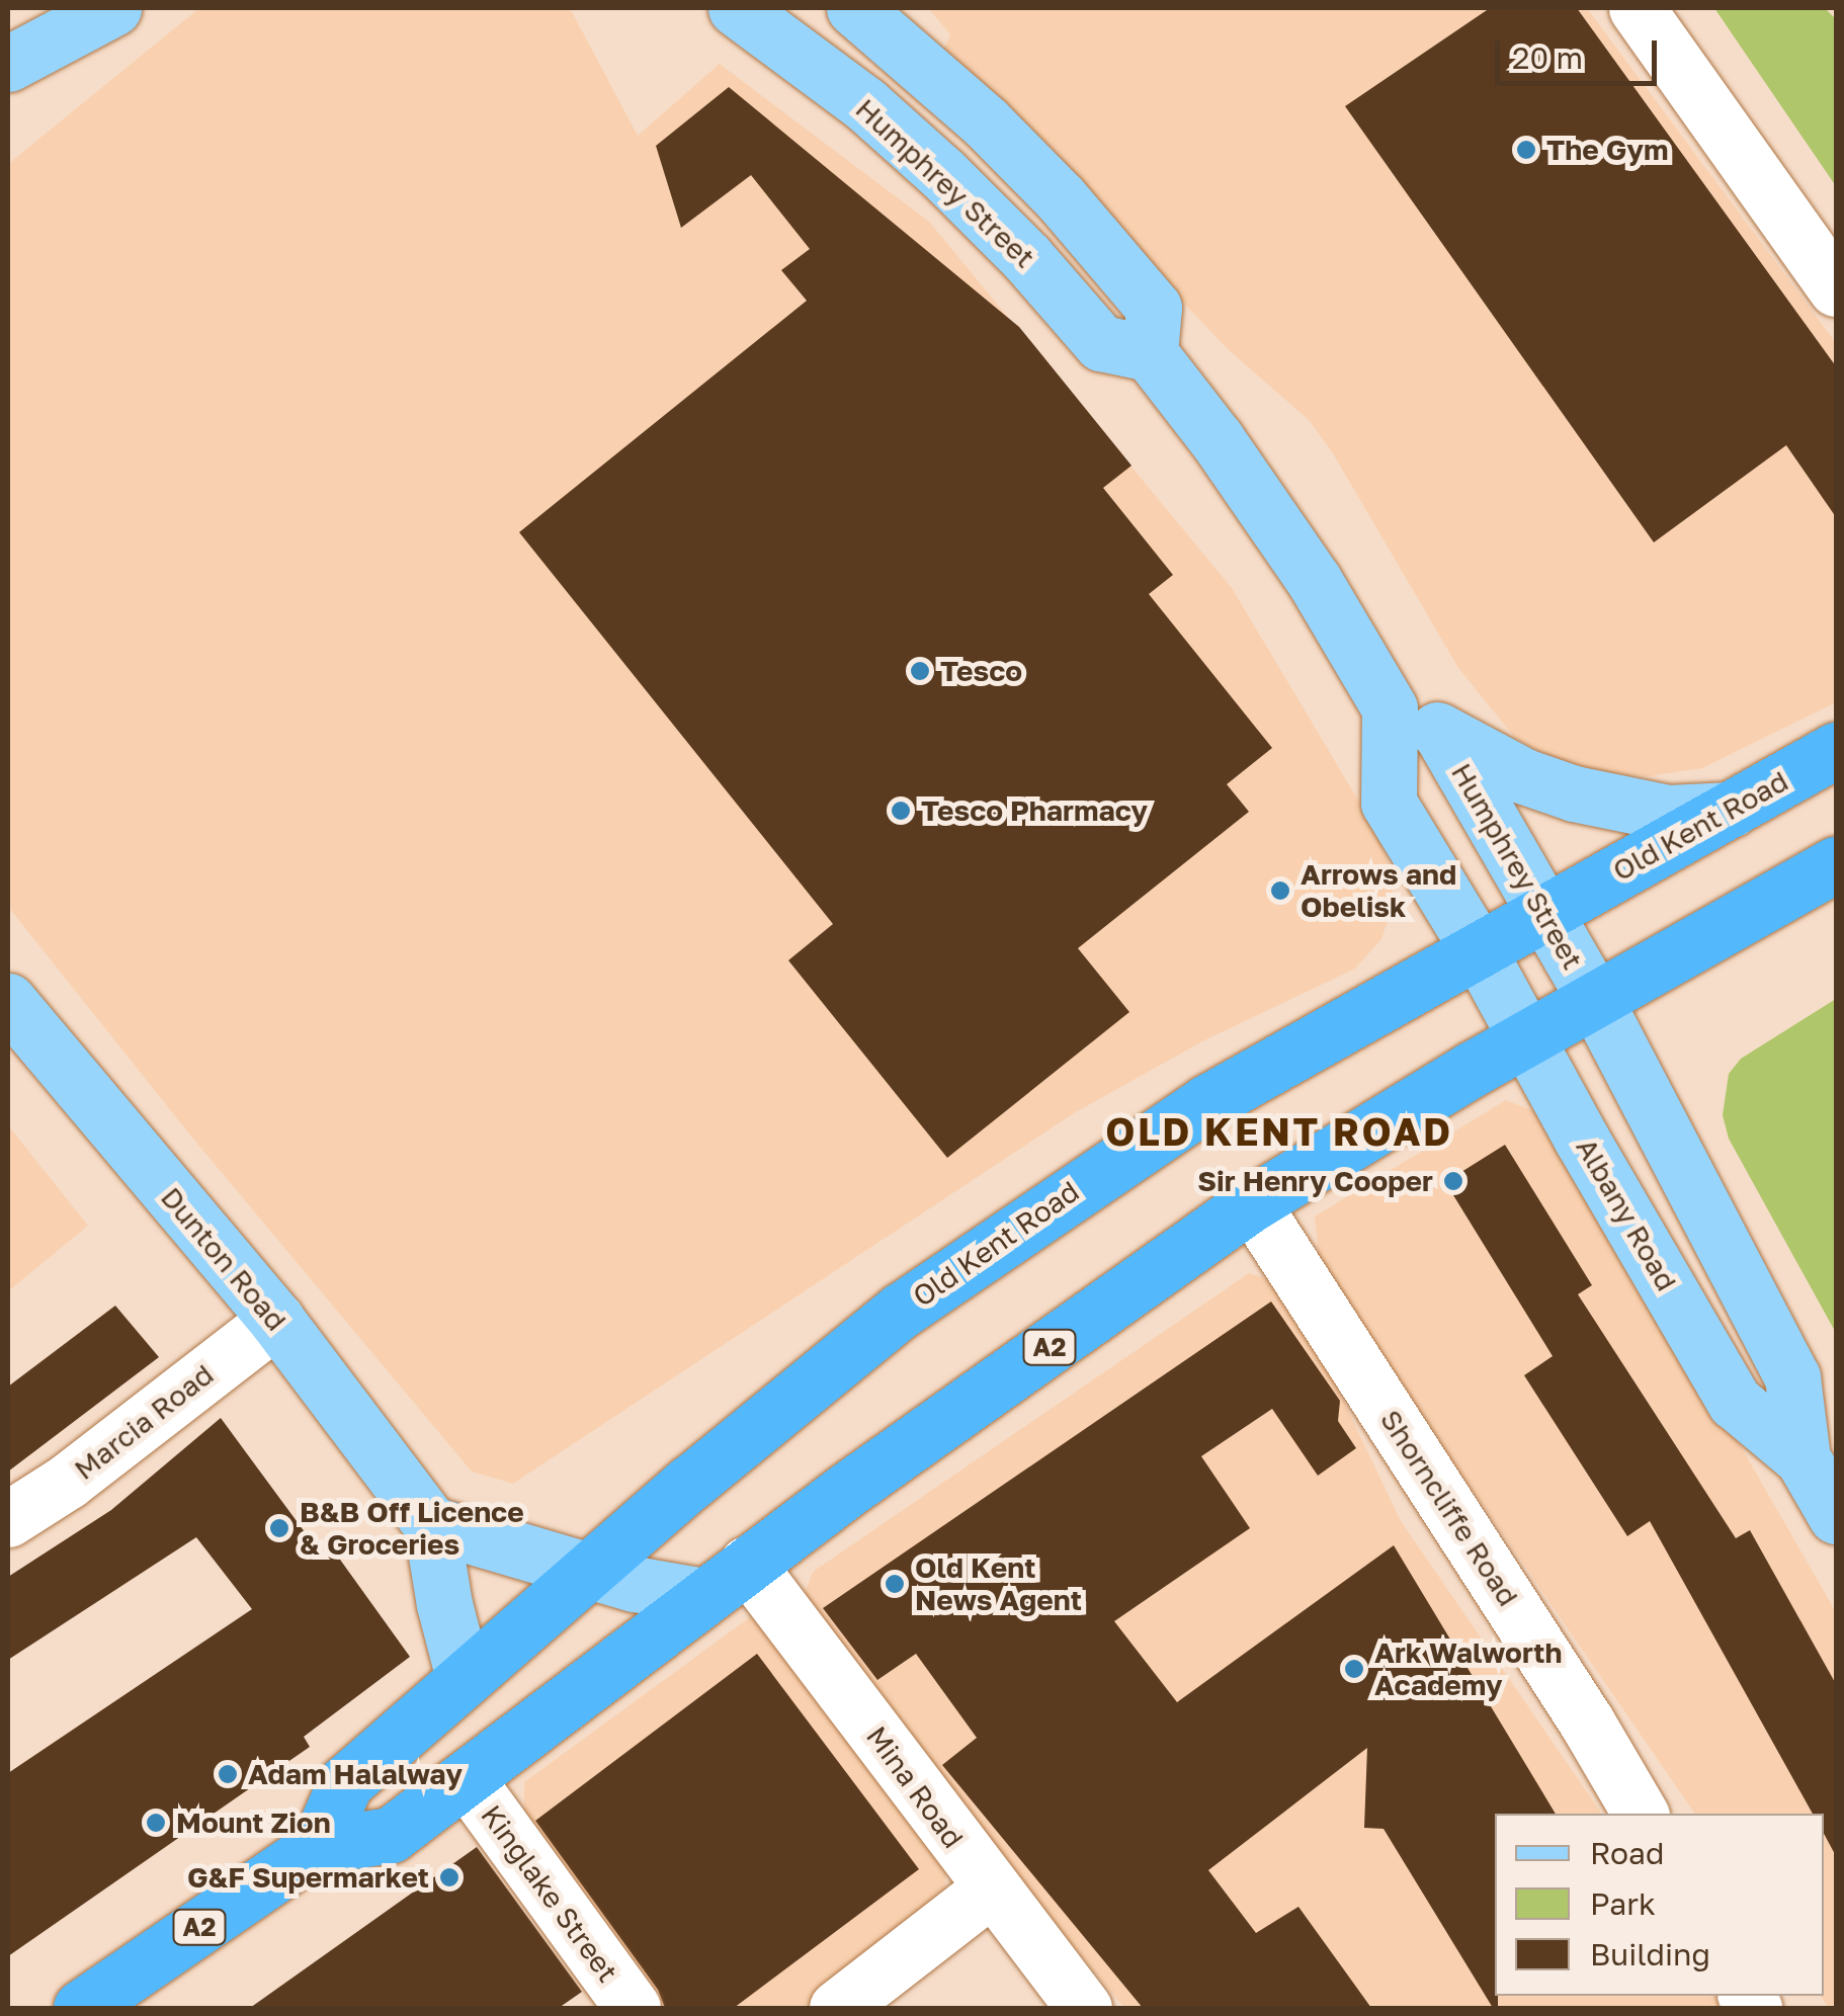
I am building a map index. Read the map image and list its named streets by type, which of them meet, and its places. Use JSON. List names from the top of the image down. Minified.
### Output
{"streets":{"highway":["Old Kent Road","A2"],"main road":["Humphrey Street","Albany Road","Dunton Road"],"street":["Marcia Road","Shorncliffe Road","Mina Road","Kinglake Street"]},"crossings":[["Humphrey Street","Old Kent Road"],["Humphrey Street","Albany Road"],["Humphrey Street","A2"],["Old Kent Road","Albany Road"],["Old Kent Road","Dunton Road"],["Old Kent Road","A2"],["Albany Road","A2"],["Dunton Road","Marcia Road"],["A2","Shorncliffe Road"],["A2","Mina Road"],["A2","Kinglake Street"]],"districts":["OLD KENT ROAD"],"places":["The Gym","Tesco","Tesco Pharmacy","Arrows and Obelisk","Sir Henry Cooper","B&B Off Licence & Groceries","Old Kent News Agent","Ark Walworth Academy","Adam Halalway","Mount Zion","G&F Supermarket"],"legend":["Road","Park","Building"],"scale_bar":"20 m"}
